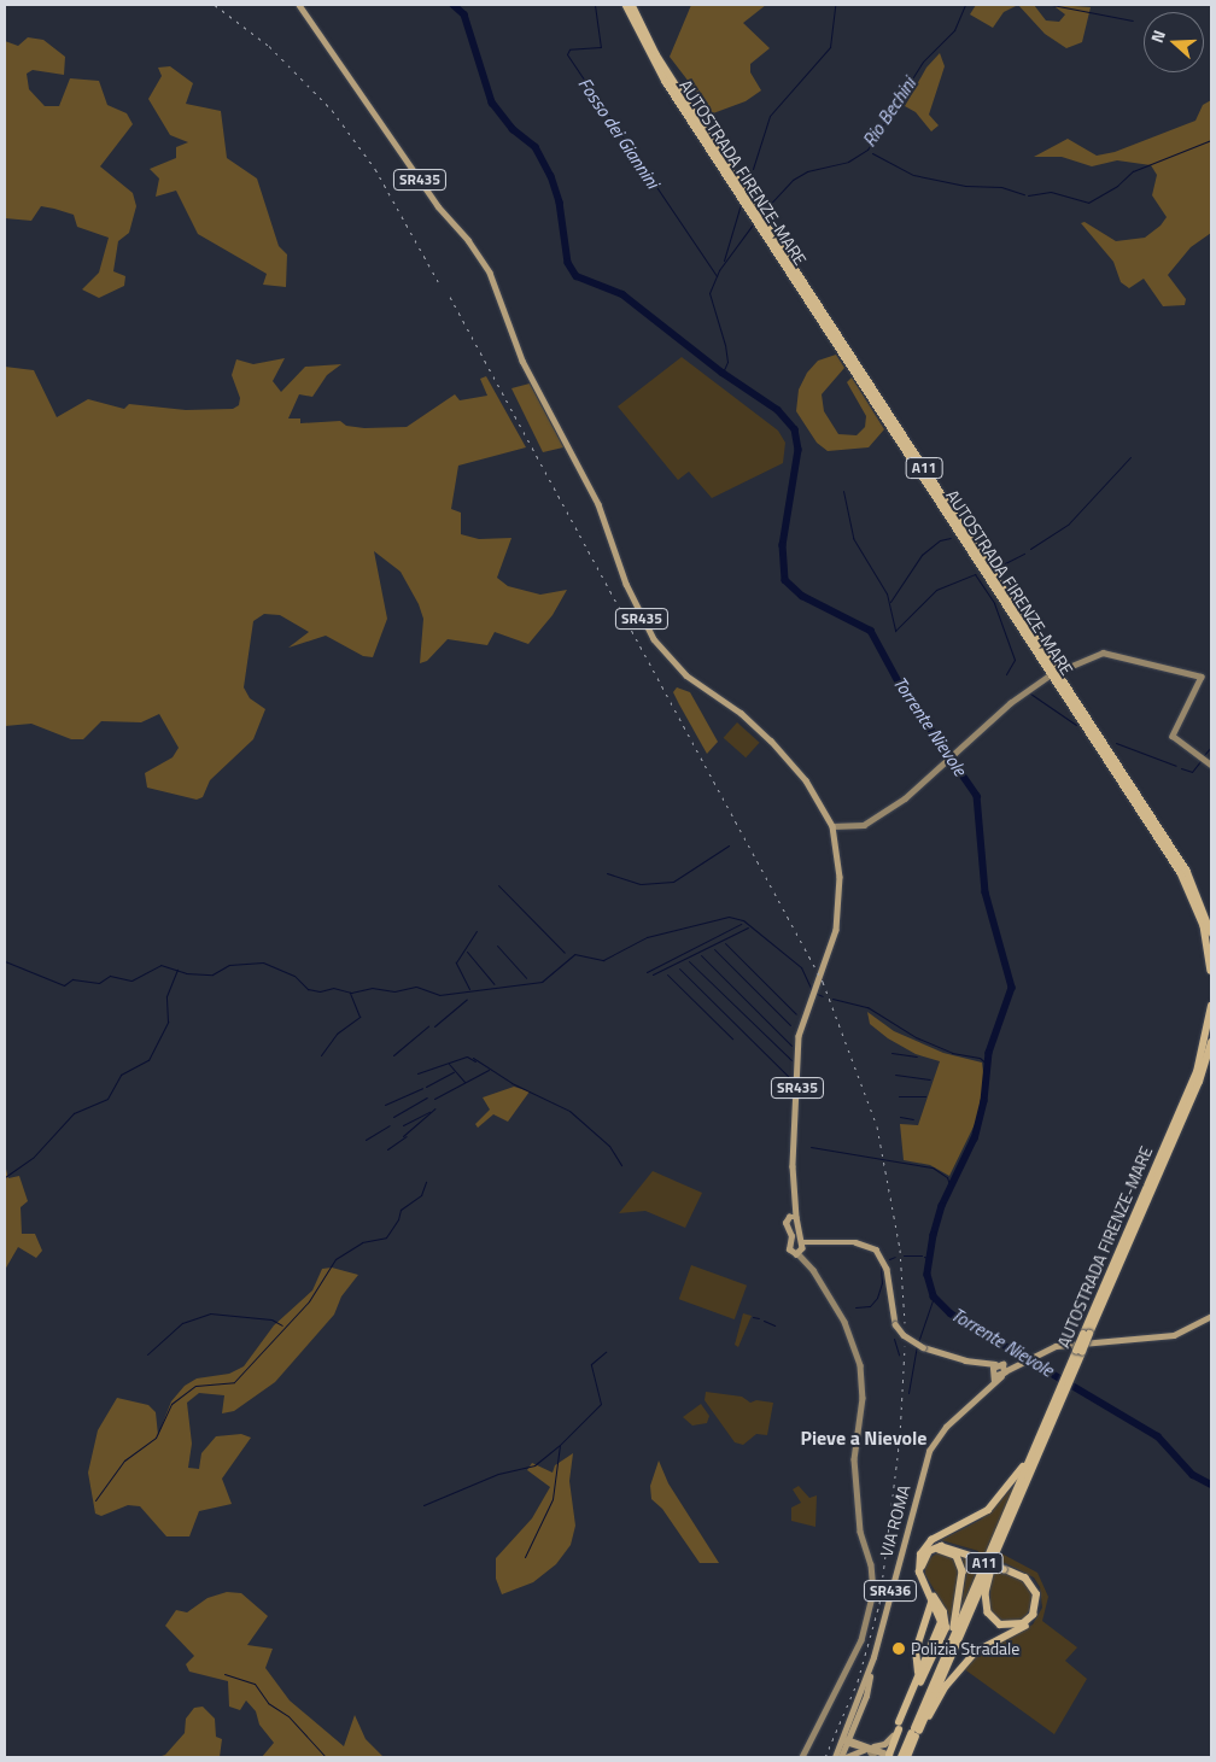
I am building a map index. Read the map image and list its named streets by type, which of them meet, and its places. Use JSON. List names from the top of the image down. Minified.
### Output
{"streets":{"highway":["AUTOSTRADA FIRENZE-MARE","A11"],"main road":["SR435","VIA ROMA","SR436"]},"crossings":[["VIA ROMA","SR436"]],"districts":["Pieve a Nievole"],"water":["Rio Bechini","Fosso dei Giannini","Torrente Nievole"],"places":["Polizia Stradale"],"north":"left"}
